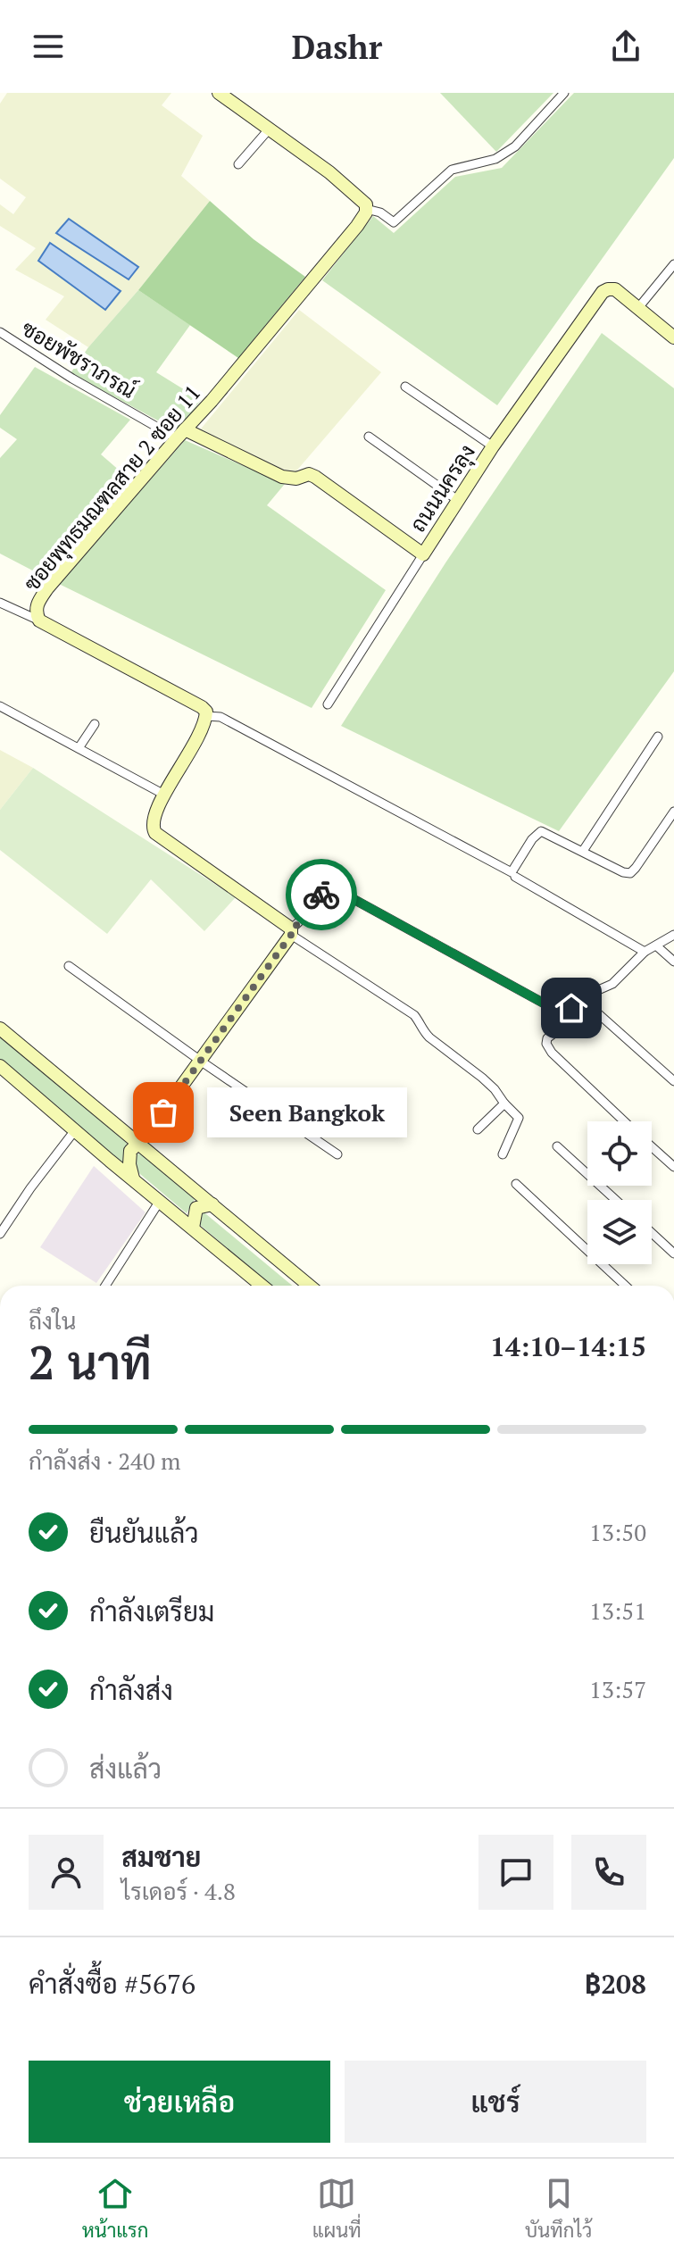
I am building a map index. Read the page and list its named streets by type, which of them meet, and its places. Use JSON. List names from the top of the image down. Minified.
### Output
{"streets":{"street":["ซอยพัชราภรณ์","ซอยพุทธมณฑลสาย 2 ซอย 11","ถนนนครลุง"]},"crossings":[["ซอยพัชราภรณ์","ซอยพุทธมณฑลสาย 2 ซอย 11"],["ซอยพัชราภรณ์","ถนนนครลุง"],["ซอยพุทธมณฑลสาย 2 ซอย 11","ถนนนครลุง"]],"places":["Seen Bangkok"],"page":{"header":"Dashr","bubble":"Seen Bangkok","heading":["2 นาที","ถึงใน","14:10–14:15"],"panel":["สมชาย","ไรเดอร์ · 4.8","คำสั่งซื้อ #5676","฿208"],"bar":"กำลังส่ง · 240 m","list":[["ยืนยันแล้ว","13:50"],["กำลังเตรียม","13:51"],["กำลังส่ง","13:57"],"ส่งแล้ว"],"buttons":["ช่วยเหลือ","แชร์"],"tabs":["หน้าแรก","แผนที่","บันทึกไว้"]}}
